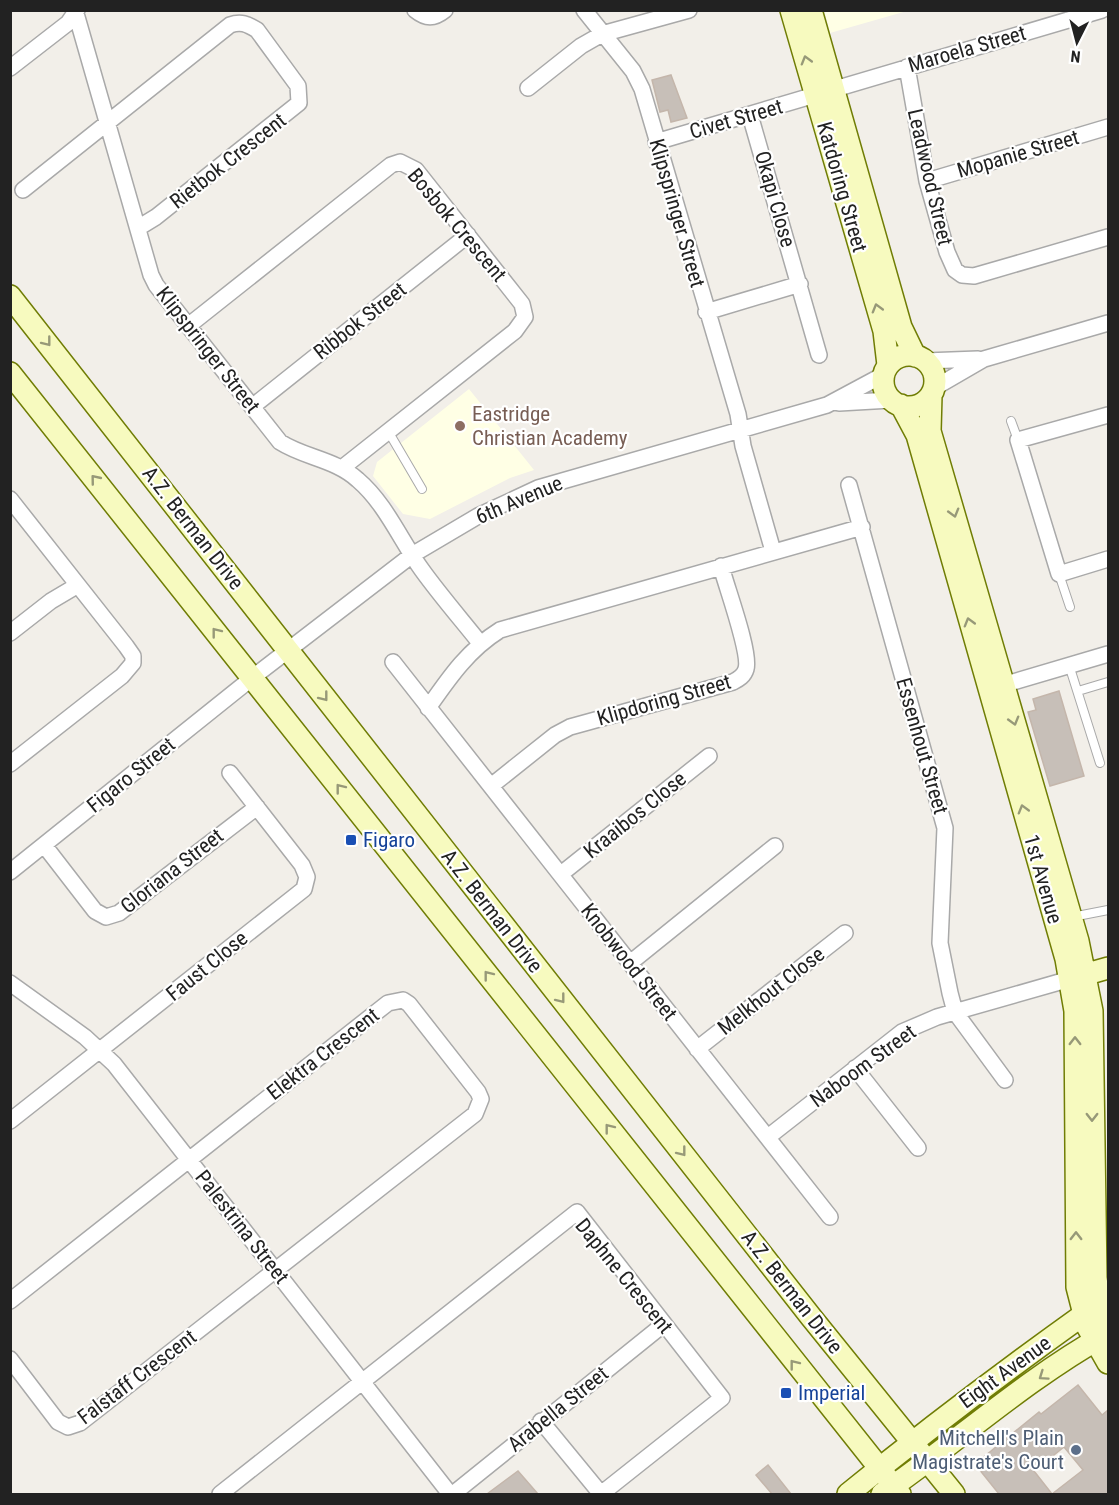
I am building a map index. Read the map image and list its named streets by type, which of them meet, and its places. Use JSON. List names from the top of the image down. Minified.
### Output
{"streets":{"street":["Maroela Street","Civet Street","Mopanie Street","Rietbok Crescent","Leadwood Street","Katdoring Street","Okapi Close","Klipspringer Street","Bosbok Crescent","Ribbok Street","6th Avenue","A.Z. Berman Drive","Klipdoring Street","Essenhout Street","Figaro Street","Kraaibos Close","Gloriana Street","1st Avenue","Knobwood Street","Faust Close","Melkhout Close","Elektra Crescent","Naboom Street","Palestrina Street","Daphne Crescent","Eight Avenue","Falstaff Crescent","Arabella Street"]},"crossings":[["Maroela Street","Civet Street"],["Maroela Street","Leadwood Street"],["Maroela Street","Katdoring Street"],["Civet Street","Katdoring Street"],["Civet Street","Okapi Close"],["Civet Street","Klipspringer Street"],["Mopanie Street","Leadwood Street"],["Rietbok Crescent","Klipspringer Street"],["Katdoring Street","6th Avenue"],["Katdoring Street","1st Avenue"],["Klipspringer Street","Bosbok Crescent"],["Klipspringer Street","Ribbok Street"],["Klipspringer Street","6th Avenue"],["Bosbok Crescent","Ribbok Street"],["6th Avenue","A.Z. Berman Drive"],["6th Avenue","Figaro Street"],["6th Avenue","1st Avenue"],["A.Z. Berman Drive","Figaro Street"],["A.Z. Berman Drive","Eight Avenue"],["Klipdoring Street","Knobwood Street"],["Essenhout Street","Naboom Street"],["Figaro Street","Gloriana Street"],["Kraaibos Close","Knobwood Street"],["Gloriana Street","Faust Close"],["1st Avenue","Naboom Street"],["1st Avenue","Eight Avenue"],["Knobwood Street","Melkhout Close"],["Knobwood Street","Naboom Street"],["Faust Close","Palestrina Street"],["Elektra Crescent","Palestrina Street"],["Elektra Crescent","Falstaff Crescent"],["Palestrina Street","Daphne Crescent"],["Palestrina Street","Falstaff Crescent"],["Palestrina Street","Arabella Street"],["Daphne Crescent","Arabella Street"]],"places":{"other":["Eastridge Christian Academy","Mitchell's Plain Magistrate's Court"],"transit":["Figaro","Imperial"]},"north":"bottom"}
